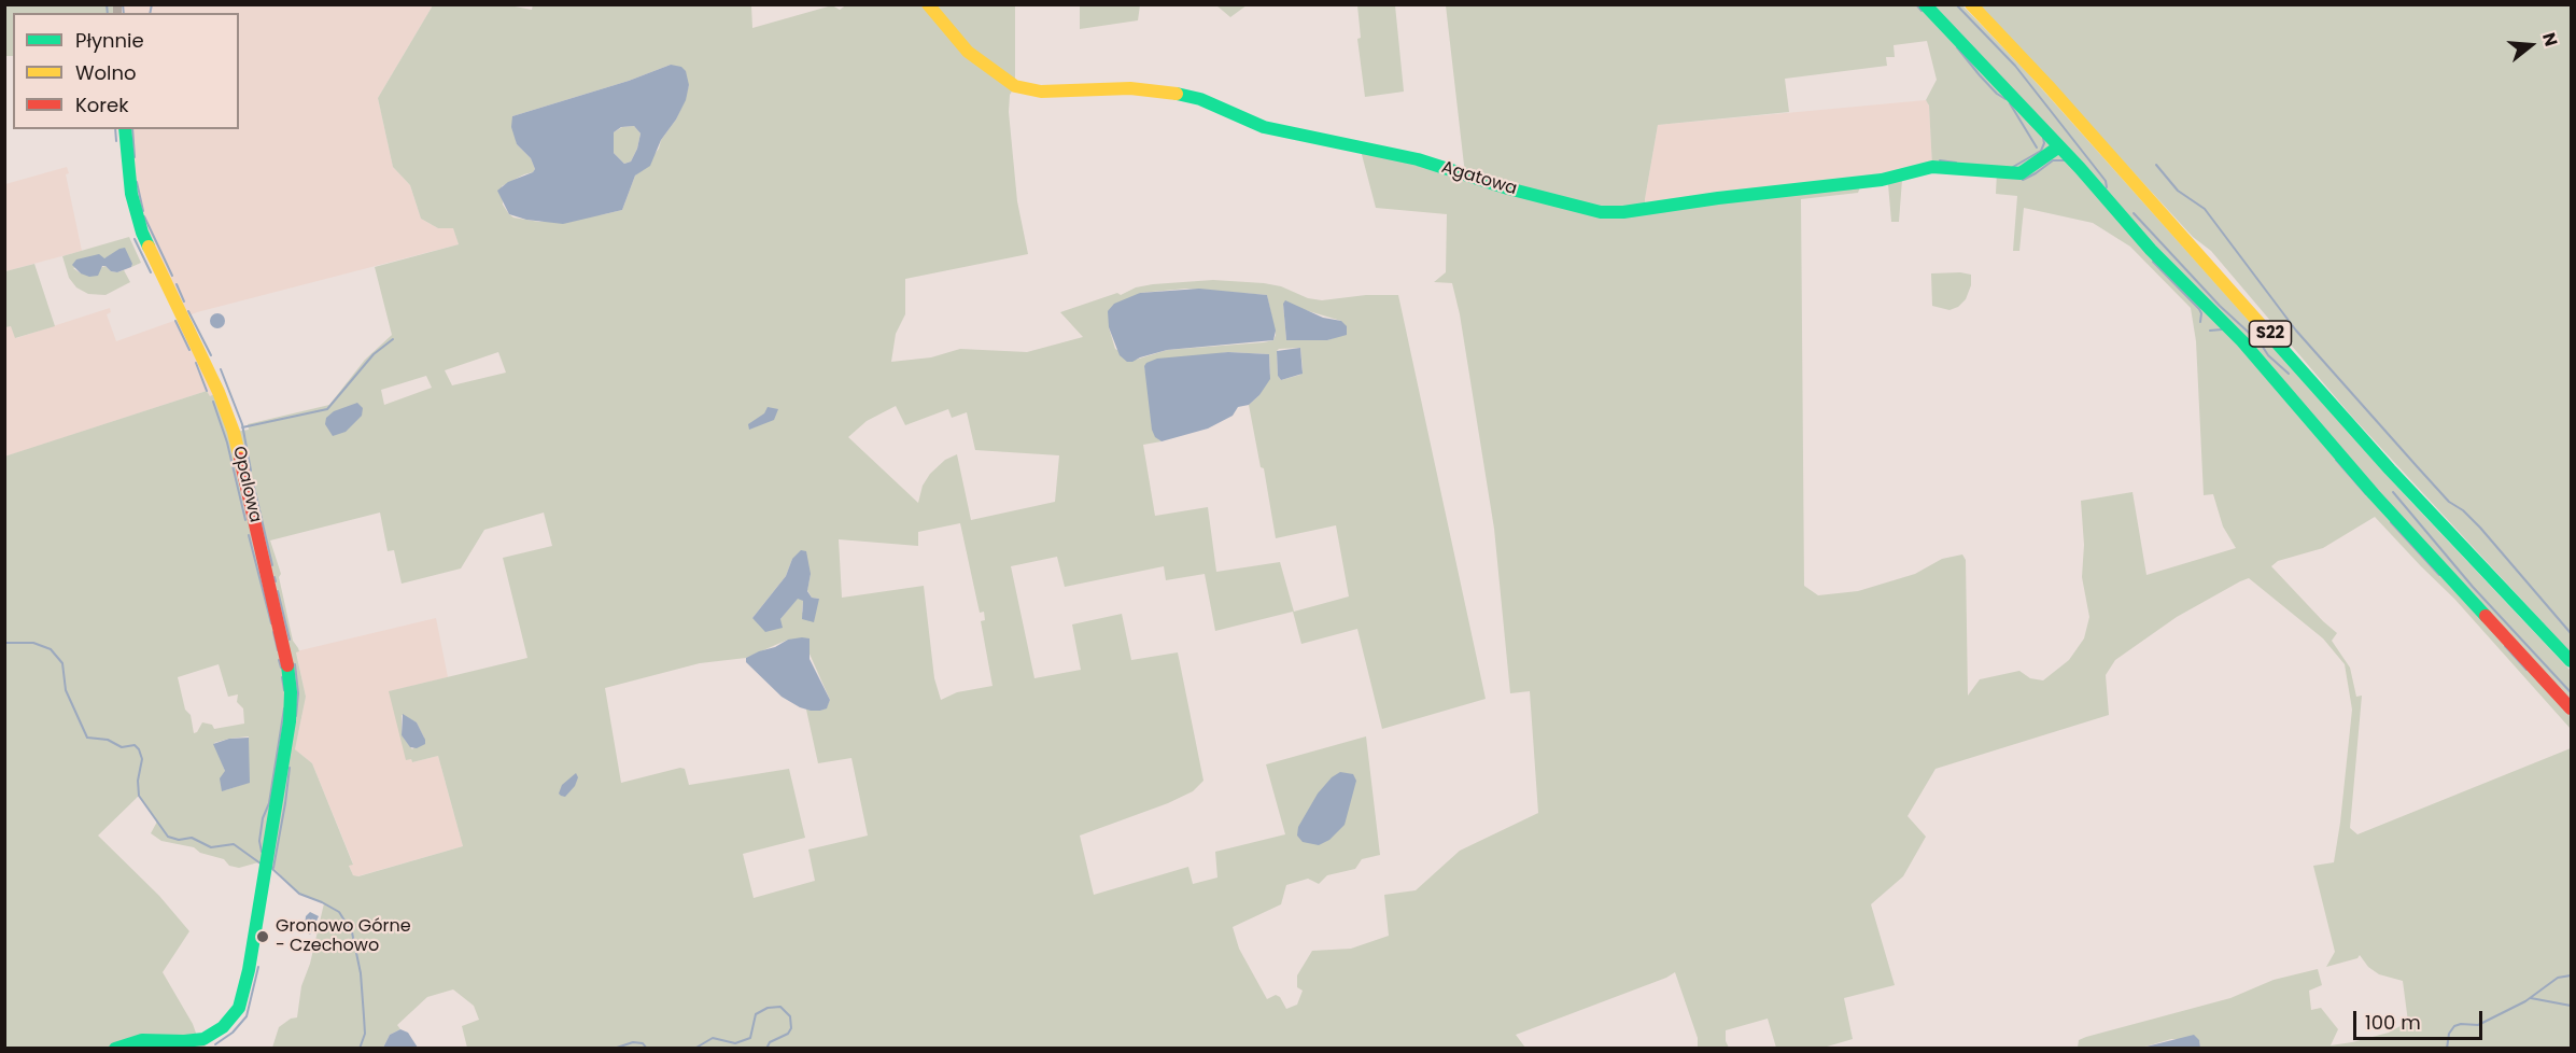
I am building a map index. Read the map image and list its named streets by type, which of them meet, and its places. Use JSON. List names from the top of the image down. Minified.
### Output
{"streets":{"main road":["Agatowa","S22","Opalowa"]},"places":["Gronowo Górne - Czechowo"],"legend":["Płynnie","Wolno","Korek"],"scale_bar":"100 m","north":"right"}
